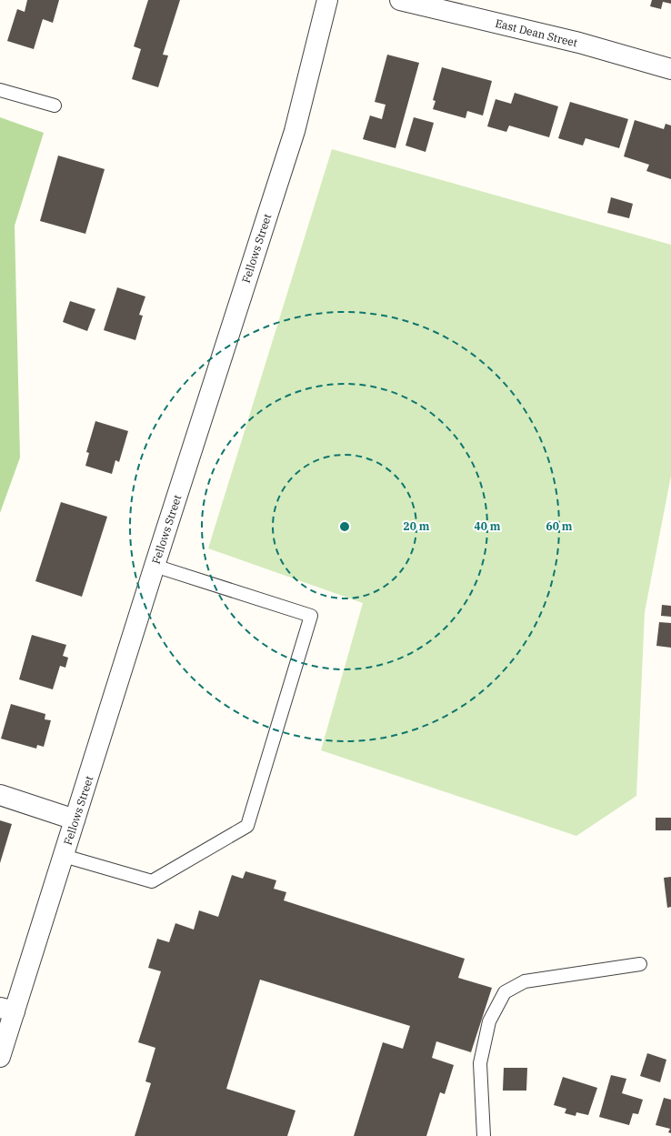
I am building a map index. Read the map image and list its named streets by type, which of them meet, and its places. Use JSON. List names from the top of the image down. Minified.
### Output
{"streets":{"street":["East Dean Street","Fellows Street"]},"rings":["20 m","40 m","60 m"]}
